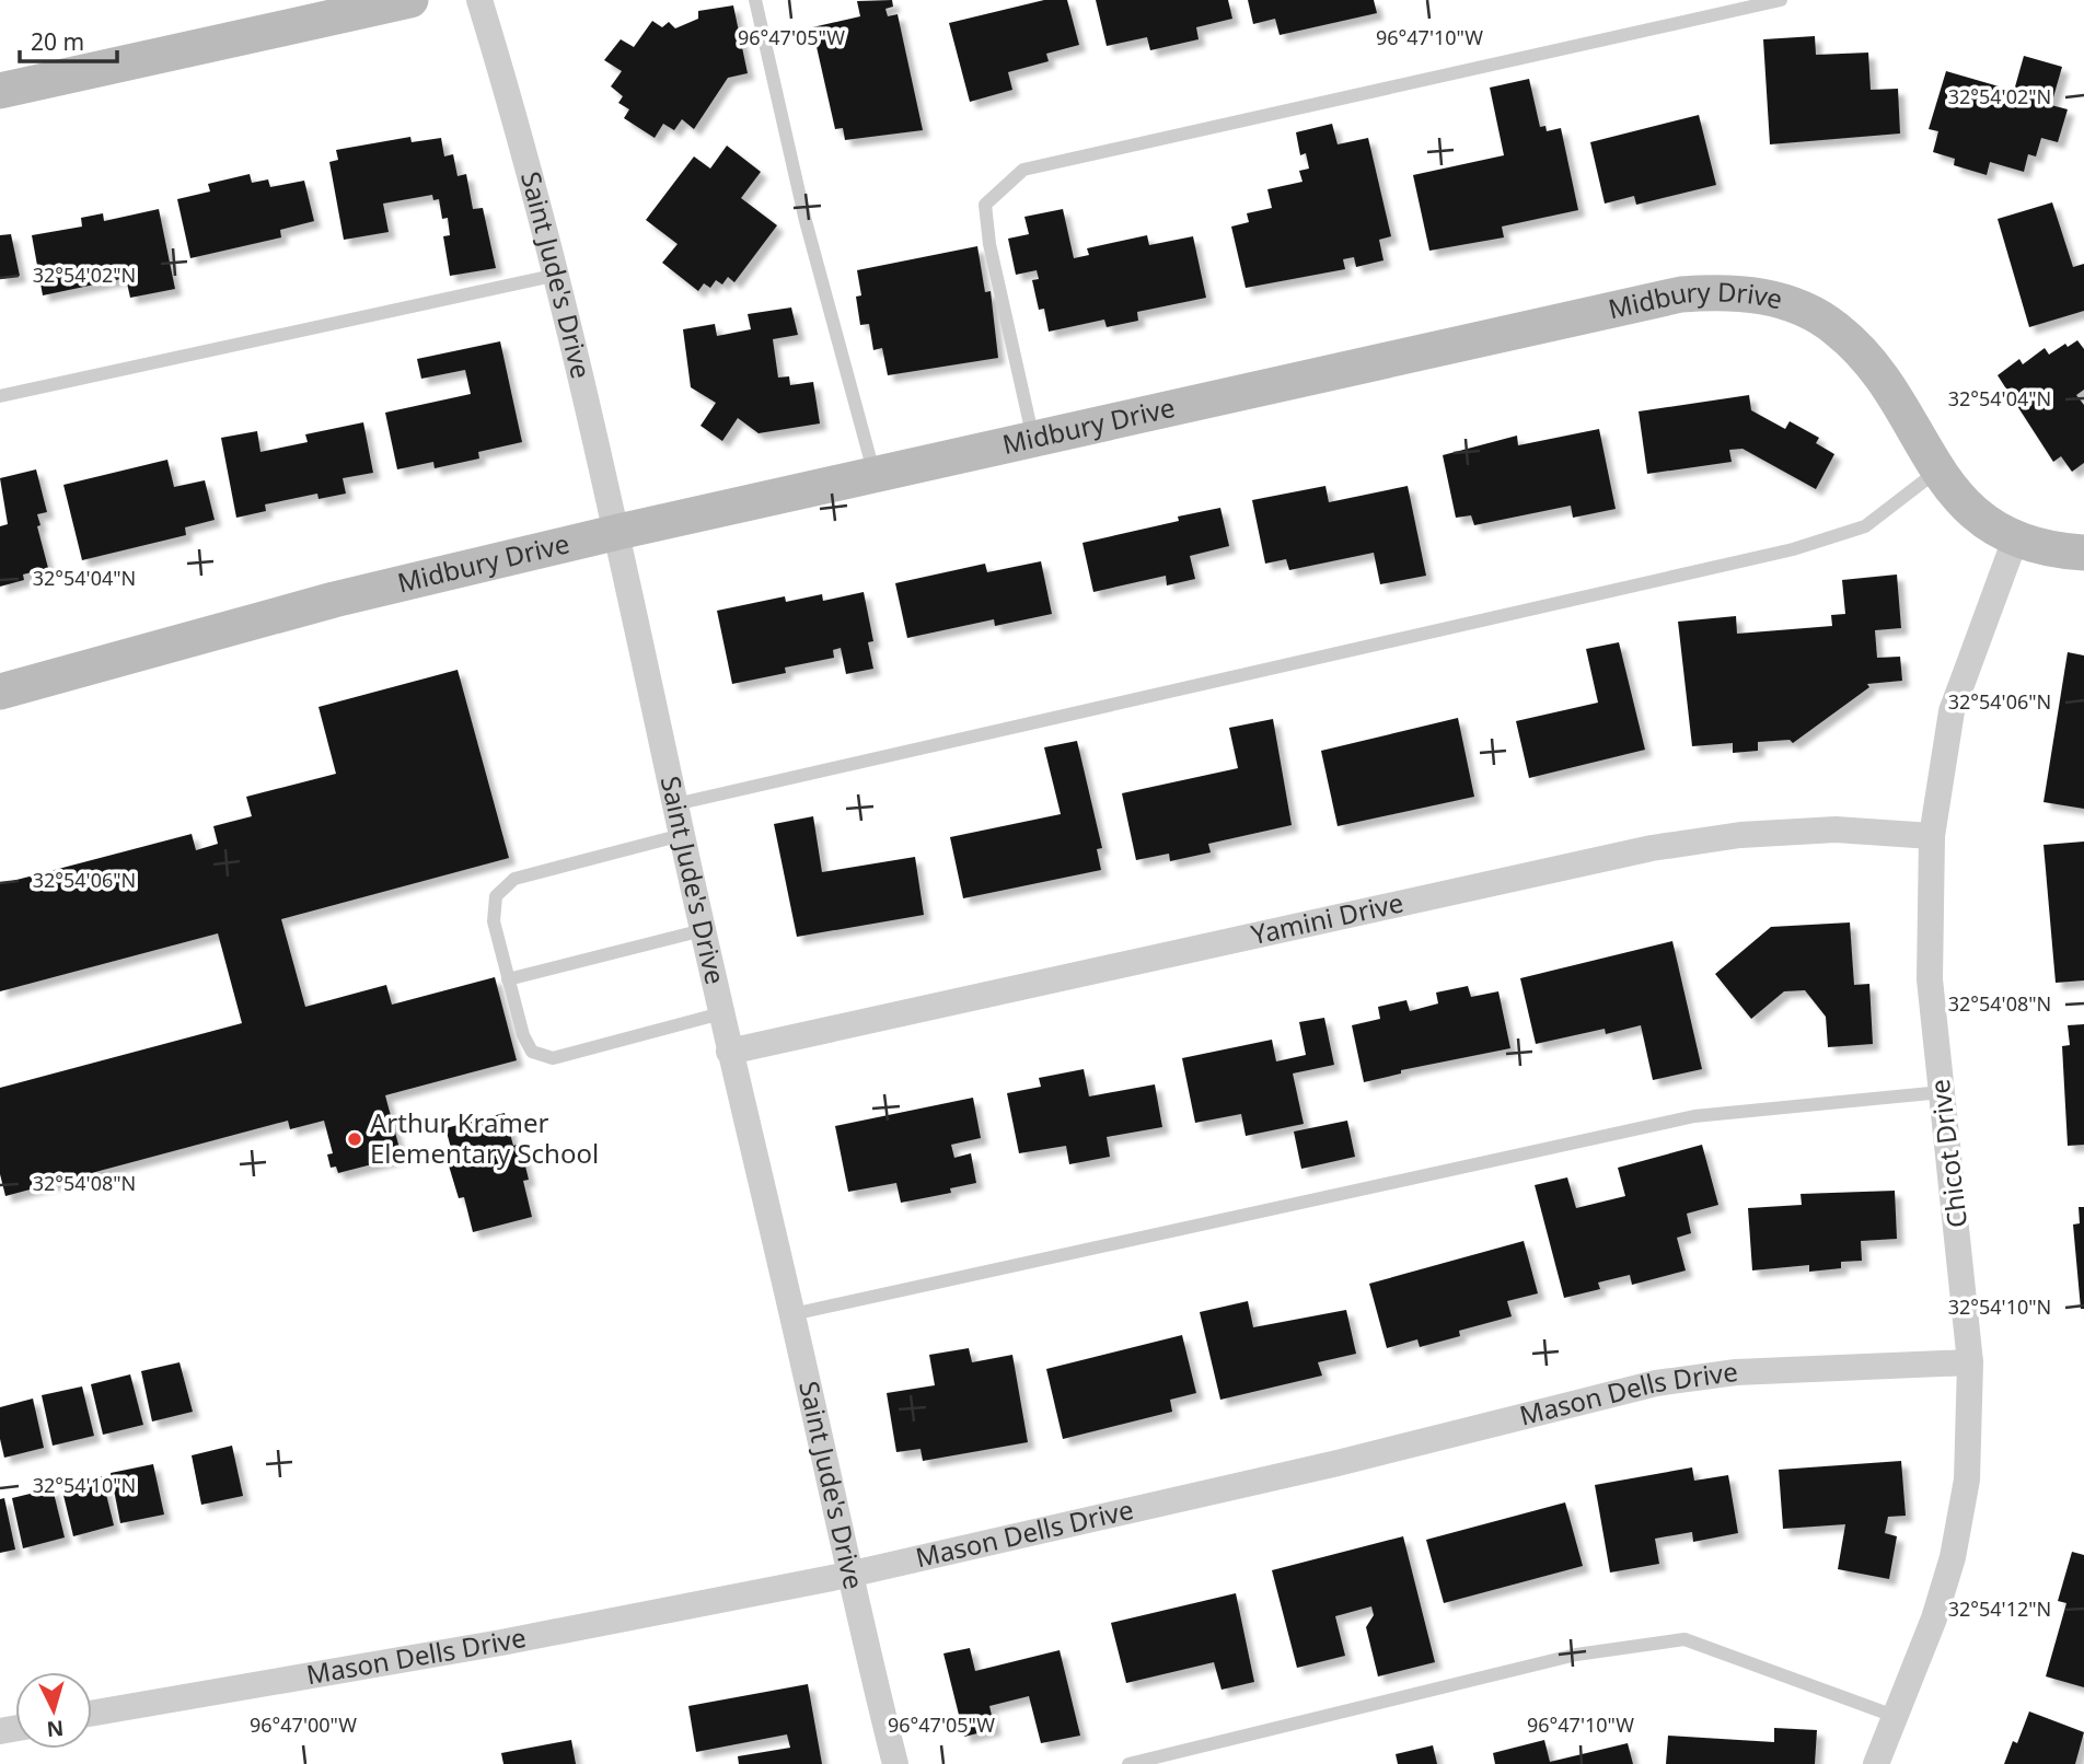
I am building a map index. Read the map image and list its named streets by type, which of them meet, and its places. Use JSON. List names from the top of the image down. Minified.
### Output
{"streets":{"street":["Saint Jude's Drive","Midbury Drive","Yamini Drive","Chicot Drive","Mason Dells Drive"]},"crossings":[["Saint Jude's Drive","Midbury Drive"],["Saint Jude's Drive","Yamini Drive"],["Saint Jude's Drive","Mason Dells Drive"],["Midbury Drive","Chicot Drive"],["Yamini Drive","Chicot Drive"],["Chicot Drive","Mason Dells Drive"]],"places":["Arthur Kramer Elementary School"],"scale_bar":"20 m","north":"bottom","coordinates":["96°47'05\"W","96°47'10\"W","32°54'02\"N","32°54'04\"N","32°54'06\"N","32°54'08\"N","32°54'10\"N","32°54'12\"N","96°47'00\"W"]}
